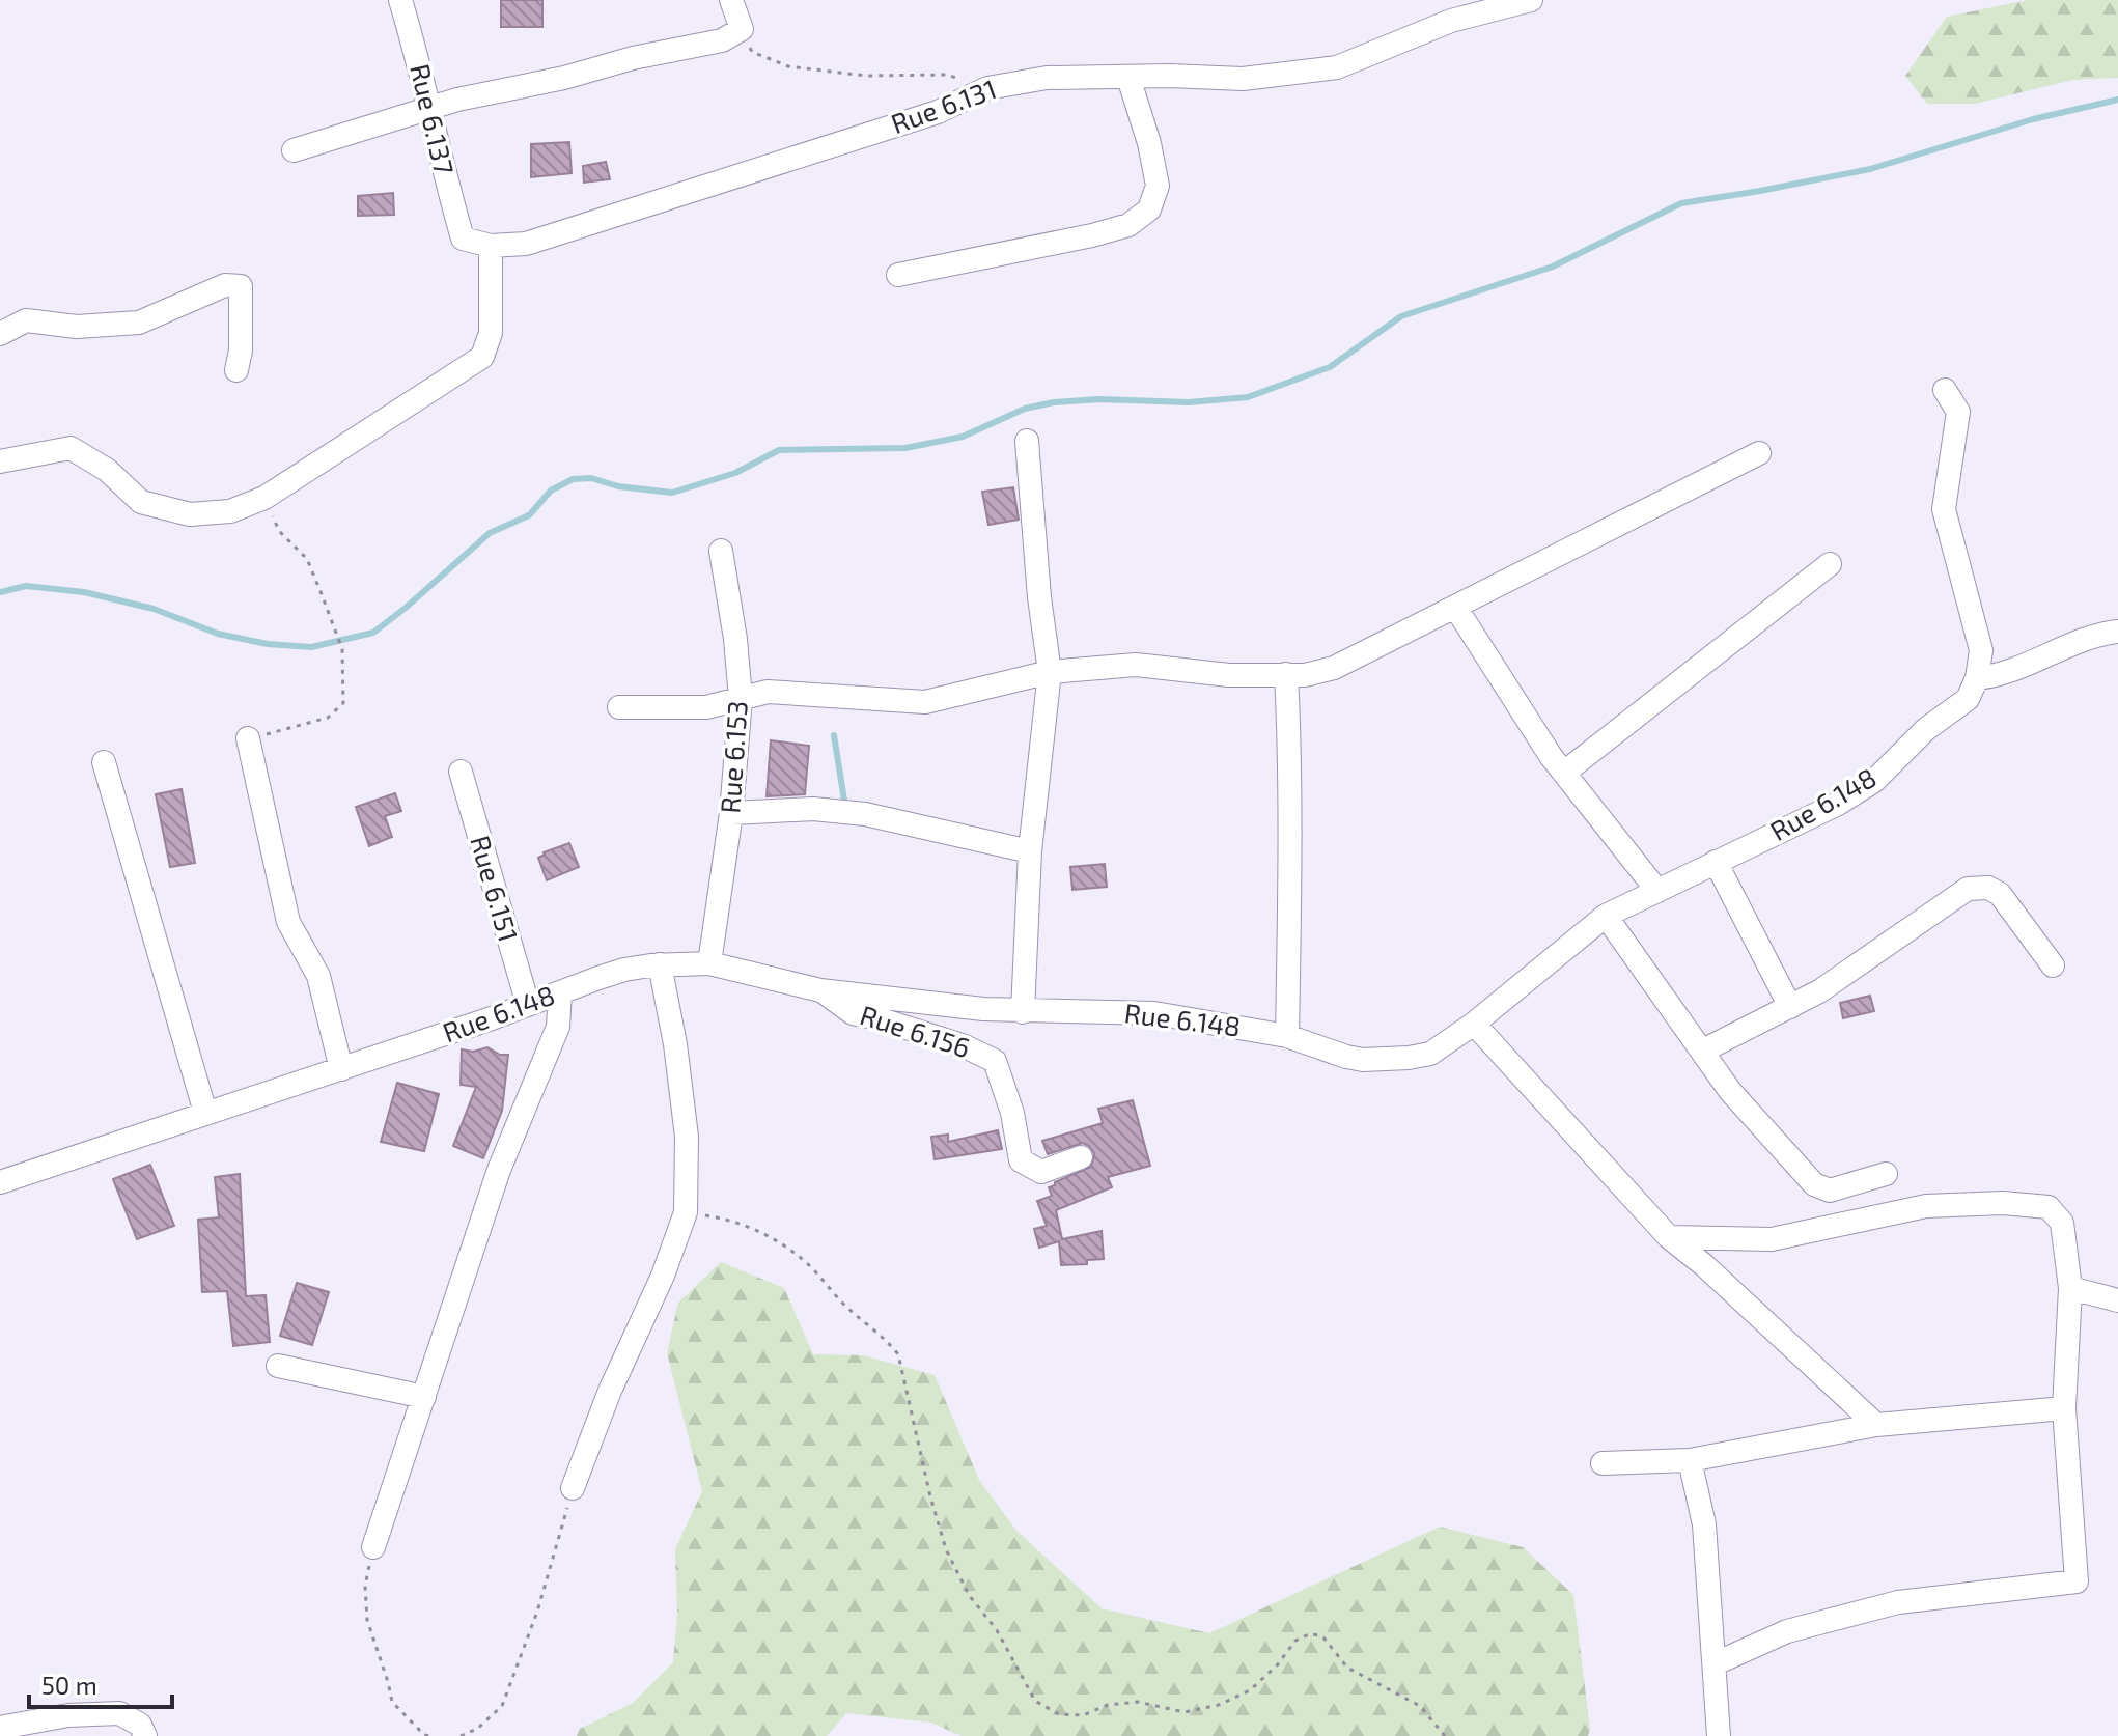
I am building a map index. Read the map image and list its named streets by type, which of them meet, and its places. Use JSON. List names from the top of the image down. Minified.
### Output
{"streets":{"street":["Rue 6.131","Rue 6.137","Rue 6.153","Rue 6.148","Rue 6.151","Rue 6.156"]},"crossings":[["Rue 6.131","Rue 6.137"],["Rue 6.153","Rue 6.148"],["Rue 6.148","Rue 6.151"],["Rue 6.148","Rue 6.156"]],"scale_bar":"50 m"}
